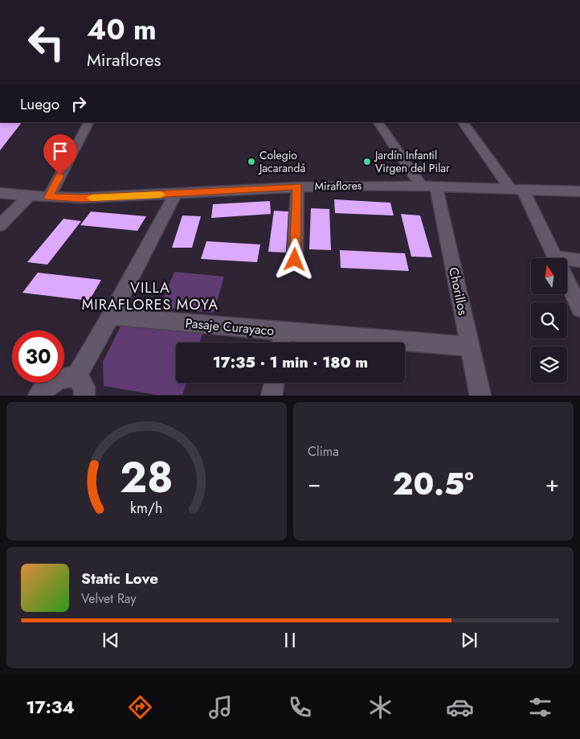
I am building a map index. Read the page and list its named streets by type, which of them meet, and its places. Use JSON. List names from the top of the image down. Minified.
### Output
{"streets":{"street":["Miraflores","Chorillos","Pasaje Curayaco"]},"crossings":[["Miraflores","Chorillos"]],"districts":["VILLA MIRAFLORES MOYA"],"places":["Colegio Jacarandá","Jardín Infantil Virgen del Pilar"],"north":"top","page":{"turn":["40 m","Miraflores"],"then":"Luego","limit":"30","trip":"17:35 · 1 min · 180 m","tile":"Clima","heat":["−","20.5°","+"],"song":["Static Love","Velvet Ray"],"tabs":"17:34","gauge":["28","km/h"]}}
